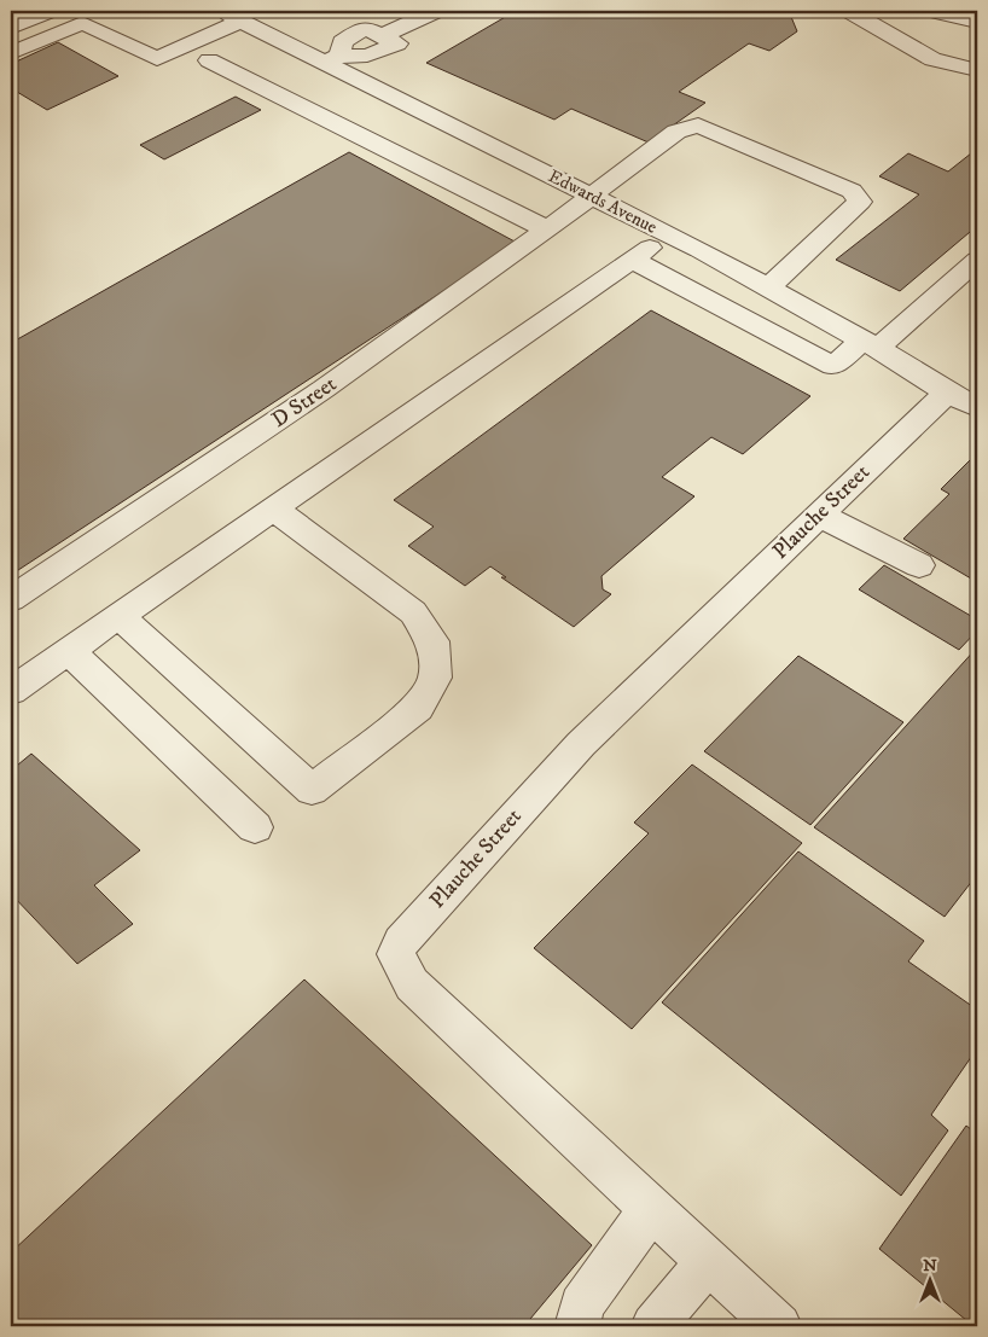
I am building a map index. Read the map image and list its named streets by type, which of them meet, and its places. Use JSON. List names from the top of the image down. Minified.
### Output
{"streets":{"street":["Edwards Avenue","D Street","Plauche Street"]},"crossings":[["Edwards Avenue","D Street"],["Edwards Avenue","Plauche Street"]],"north":"top"}
